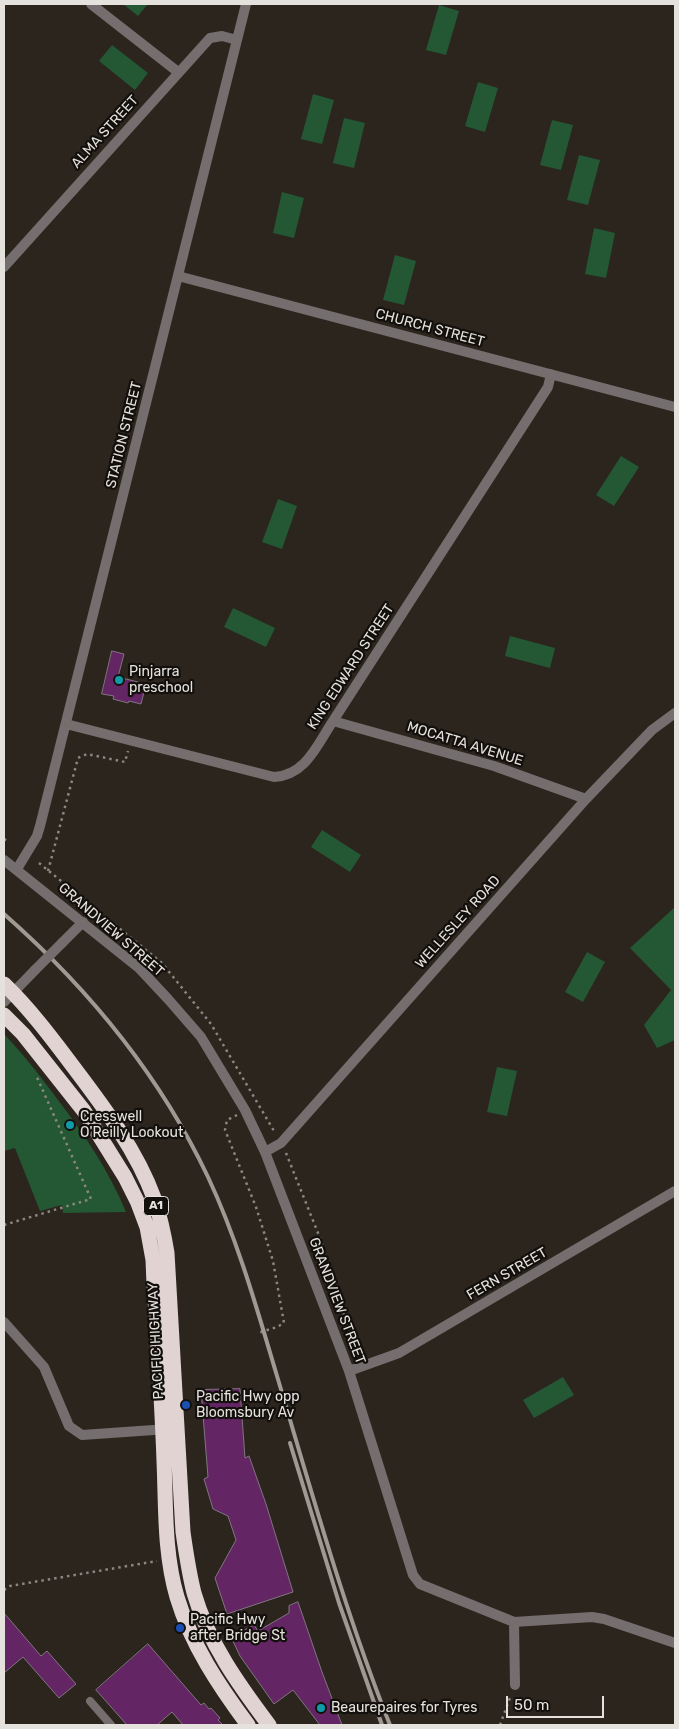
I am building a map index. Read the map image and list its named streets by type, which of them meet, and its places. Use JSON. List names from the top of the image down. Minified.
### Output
{"streets":{"highway":["A1","PACIFIC HIGHWAY"],"street":["ALMA STREET","CHURCH STREET","STATION STREET","KING EDWARD STREET","MOCATTA AVENUE","WELLESLEY ROAD","GRANDVIEW STREET","FERN STREET"]},"crossings":[["ALMA STREET","STATION STREET"],["CHURCH STREET","STATION STREET"],["CHURCH STREET","KING EDWARD STREET"],["STATION STREET","KING EDWARD STREET"],["STATION STREET","GRANDVIEW STREET"],["KING EDWARD STREET","MOCATTA AVENUE"],["MOCATTA AVENUE","WELLESLEY ROAD"],["WELLESLEY ROAD","GRANDVIEW STREET"],["GRANDVIEW STREET","FERN STREET"]],"places":["Pinjarra preschool","Cresswell O'Reilly Lookout","Pacific Hwy opp Bloomsbury Av","Pacific Hwy after Bridge St","Beaurepaires for Tyres"],"scale_bar":"50 m"}
